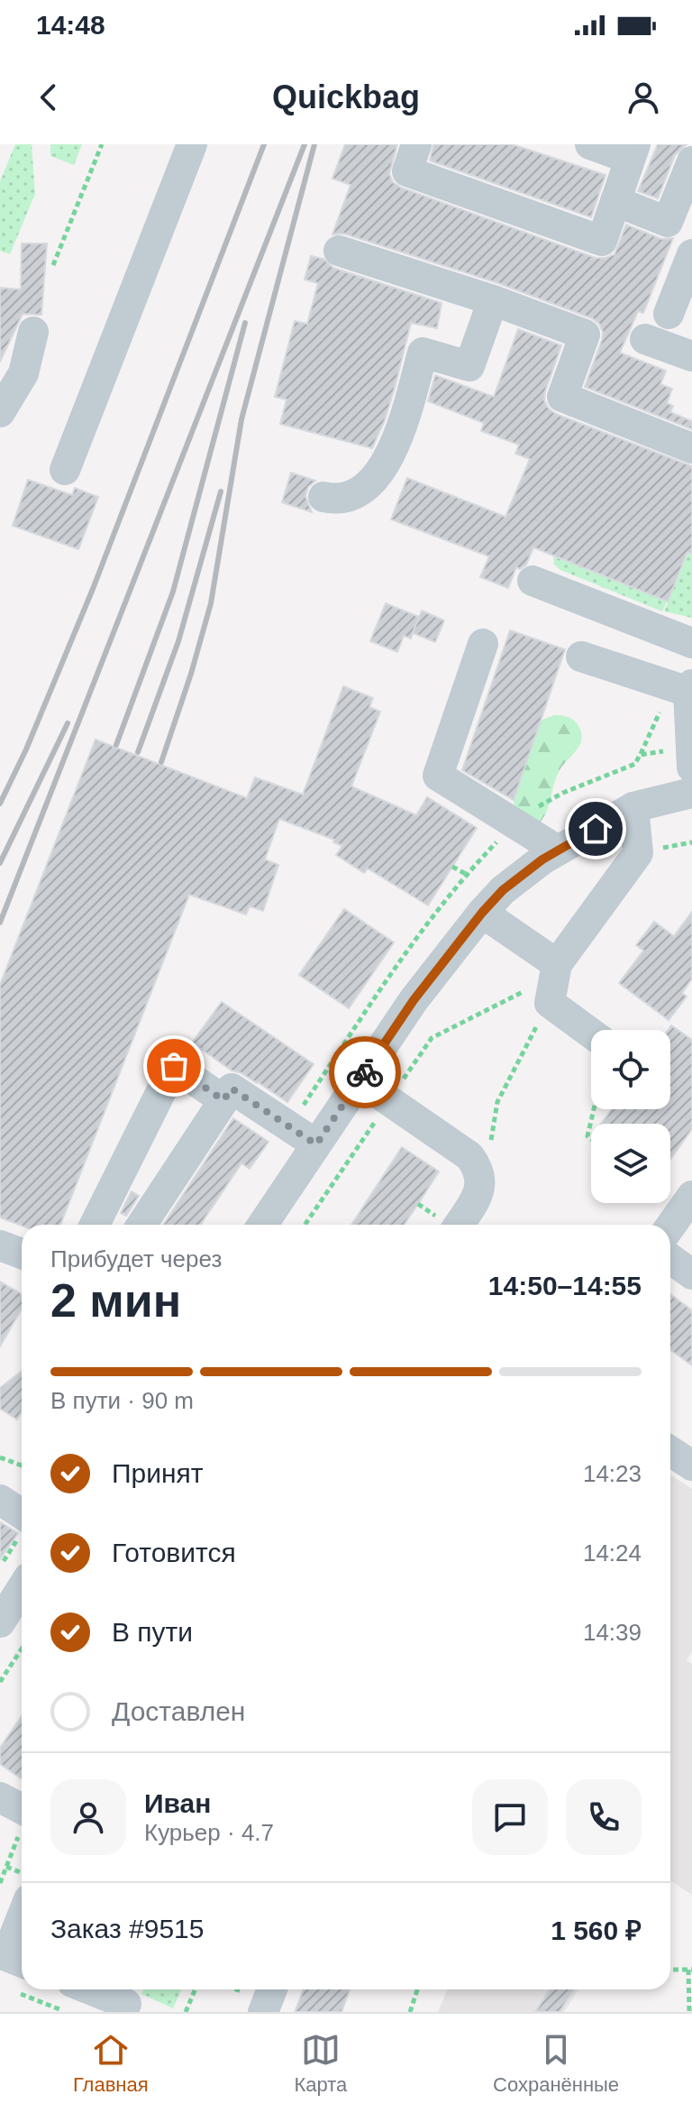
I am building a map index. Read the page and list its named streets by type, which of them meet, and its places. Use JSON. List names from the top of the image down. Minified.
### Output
{"page":{"status":"14:48","header":"Quickbag","heading":["2 мин","Прибудет через","14:50–14:55"],"panel":["Иван","Курьер · 4.7","Заказ #9515","1 560 ₽"],"bar":"В пути · 90 m","list":[["Принят","14:23"],["Готовится","14:24"],["В пути","14:39"],"Доставлен"],"tabs":["Главная","Карта","Сохранённые"]}}
